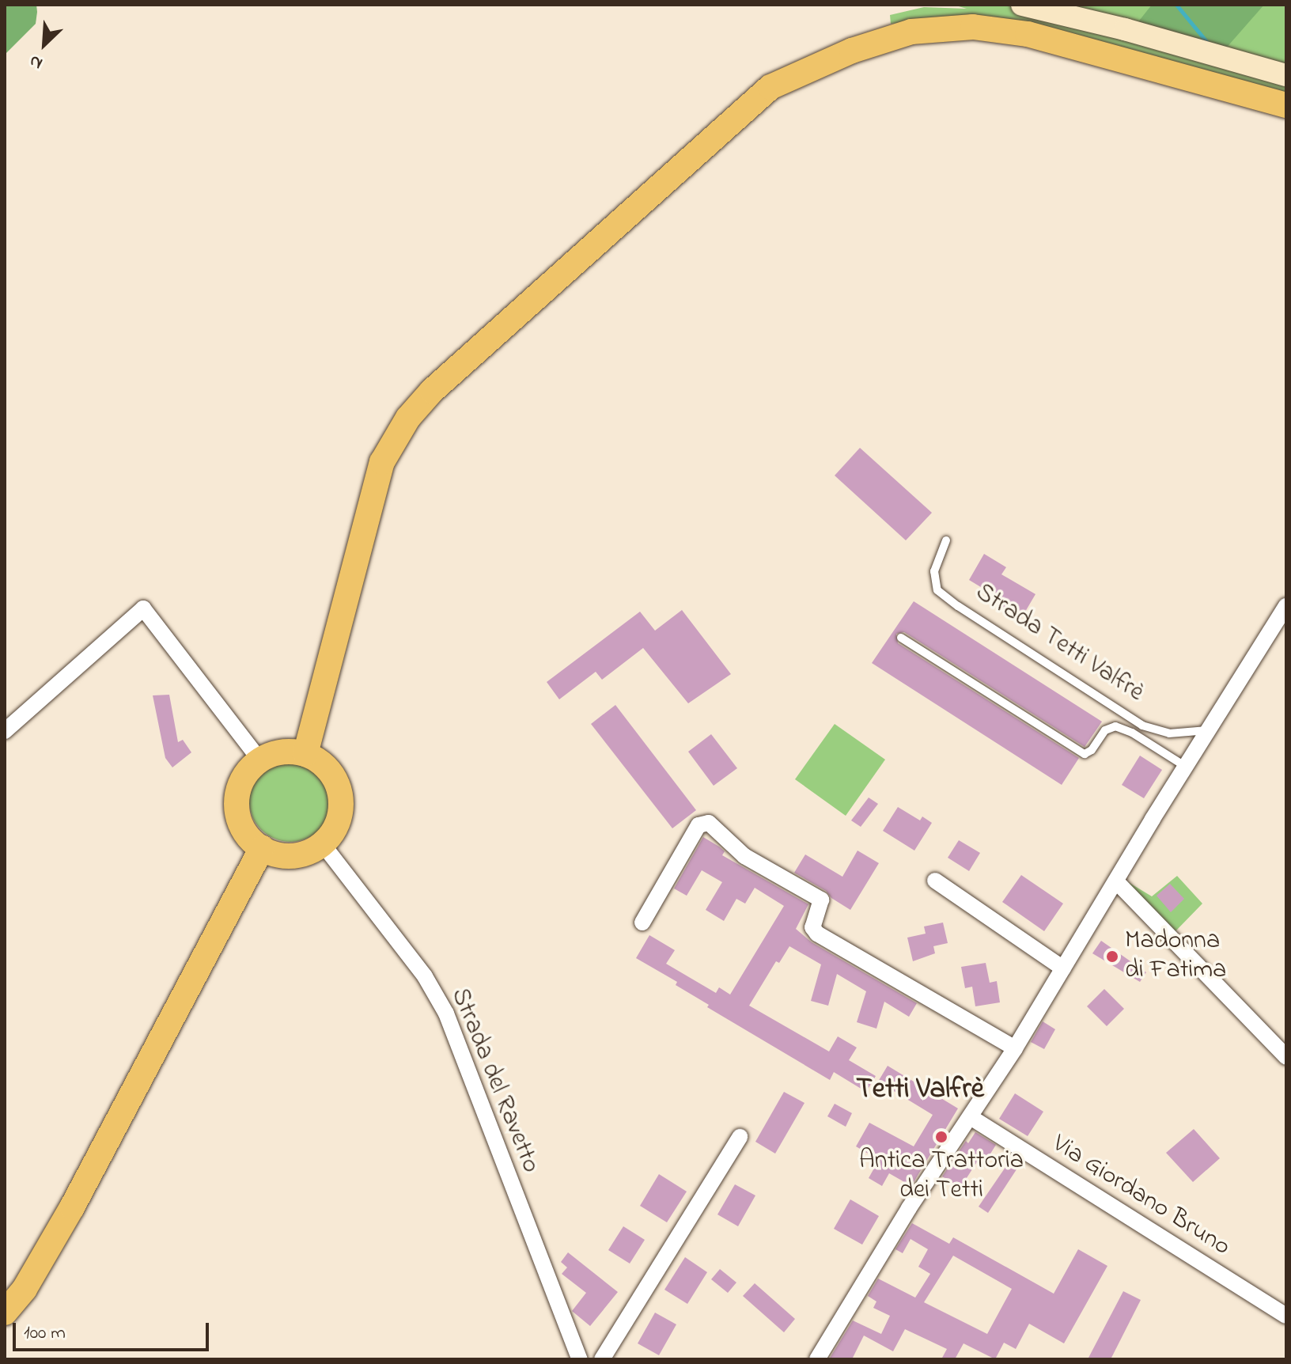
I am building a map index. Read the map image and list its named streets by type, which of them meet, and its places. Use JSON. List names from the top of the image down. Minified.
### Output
{"streets":{"street":["Strada del Ravetto","Via Giordano Bruno"],"lane":["Strada Tetti Valfrè"]},"districts":["Tetti Valfrè"],"places":["Madonna di Fatima","Antica Trattoria dei Tetti"],"scale_bar":"100 m","north":"bottom left"}
